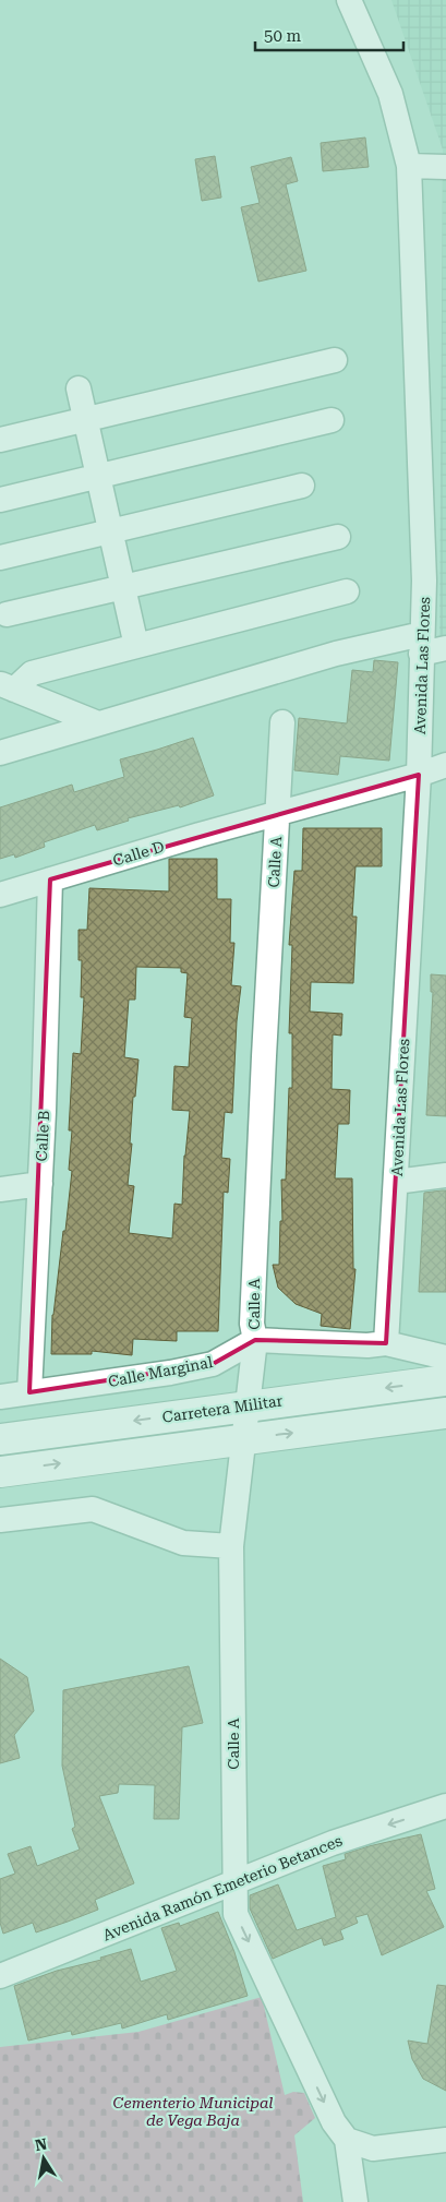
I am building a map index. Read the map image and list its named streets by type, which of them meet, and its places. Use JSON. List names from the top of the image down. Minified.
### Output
{"streets":{"main road":["Carretera Militar"],"street":["Avenida Las Flores","Calle D","Calle A","Calle B","Calle Marginal","Avenida Ramón Emeterio Betances"]},"crossings":[["Avenida Las Flores","Calle D"],["Calle D","Calle A"],["Calle D","Calle B"],["Calle A","Calle Marginal"],["Calle A","Carretera Militar"],["Calle A","Avenida Ramón Emeterio Betances"],["Calle B","Calle Marginal"]],"one_way":["Avenida Ramón Emeterio Betances"],"parks":["Cementerio Municipal de Vega Baja"],"scale_bar":"50 m","north":"top"}
